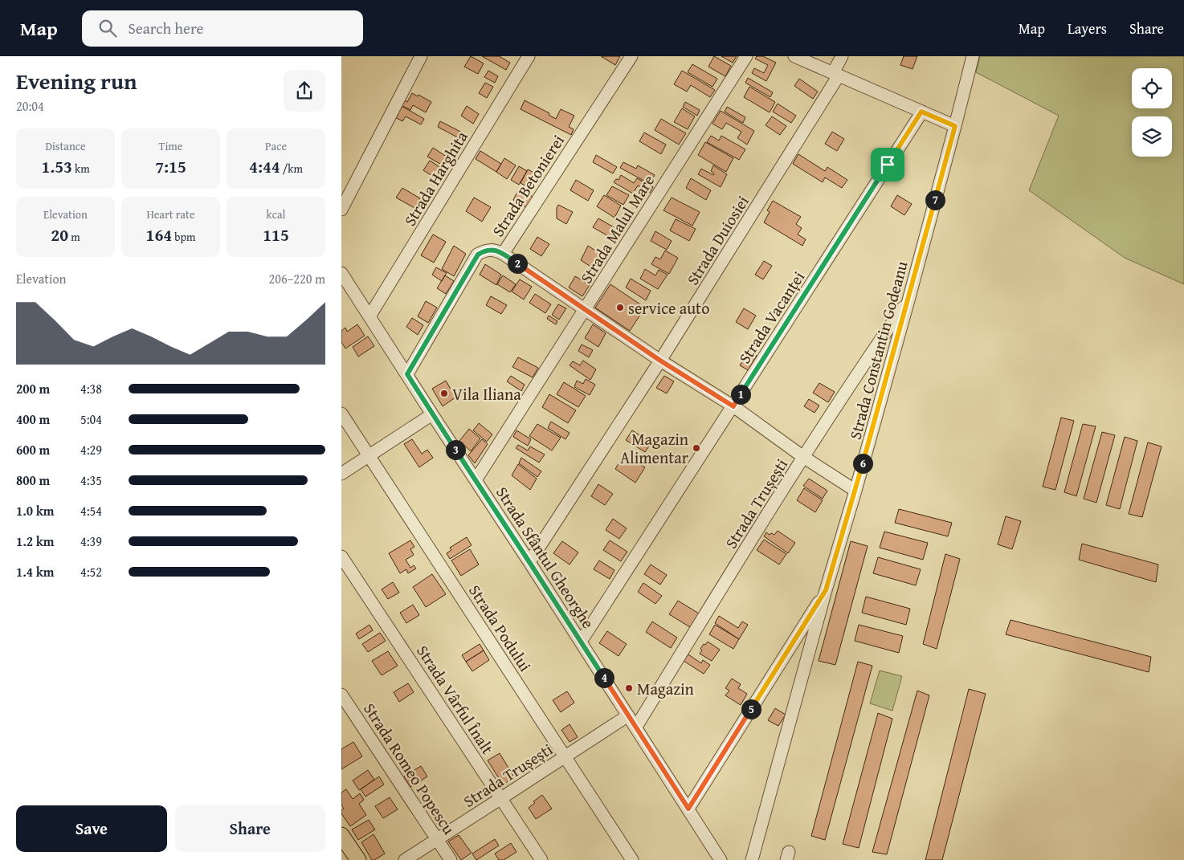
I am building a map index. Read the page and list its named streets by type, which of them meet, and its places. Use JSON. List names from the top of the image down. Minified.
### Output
{"streets":{"street":["Strada Harghita","Strada Betonierei","Strada Malul Mare","Strada Duiosiei","Strada Vacanței","Strada Constantin Godeanu","Strada Trușești","Strada Sfântul Gheorghe","Strada Podului","Strada Vârful Înalt","Strada Romeo Popescu"]},"crossings":[["Strada Harghita","Strada Sfântul Gheorghe"],["Strada Betonierei","Strada Sfântul Gheorghe"],["Strada Malul Mare","Strada Sfântul Gheorghe"],["Strada Duiosiei","Strada Sfântul Gheorghe"],["Strada Vacanței","Strada Sfântul Gheorghe"],["Strada Constantin Godeanu","Strada Trușești"],["Strada Trușești","Strada Sfântul Gheorghe"],["Strada Trușești","Strada Podului"],["Strada Trușești","Strada Vârful Înalt"],["Strada Trușești","Strada Romeo Popescu"]],"places":["service auto","Vila Iliana","Magazin Alimentar","Magazin"],"page":{"header":"Map","search":"Search here","nav":["Map","Layers","Share"],"heading":["Evening run","20:04"],"stats":[["Distance","1.53 km"],["Time","7:15"],["Pace","4:44 /km"],["Elevation","20 m"],["Heart rate","164 bpm"],["kcal","115"]],"pins":["7","2","1","3","6","4","5"],"chart":["Elevation","206–220 m"],"list":[{"name":"200 m","note":"4:38"},{"name":"400 m","note":"5:04"},{"name":"600 m","note":"4:29"},{"name":"800 m","note":"4:35"},{"name":"1.0 km","note":"4:54"},{"name":"1.2 km","note":"4:39"},{"name":"1.4 km","note":"4:52"}],"buttons":["Save","Share"]}}
